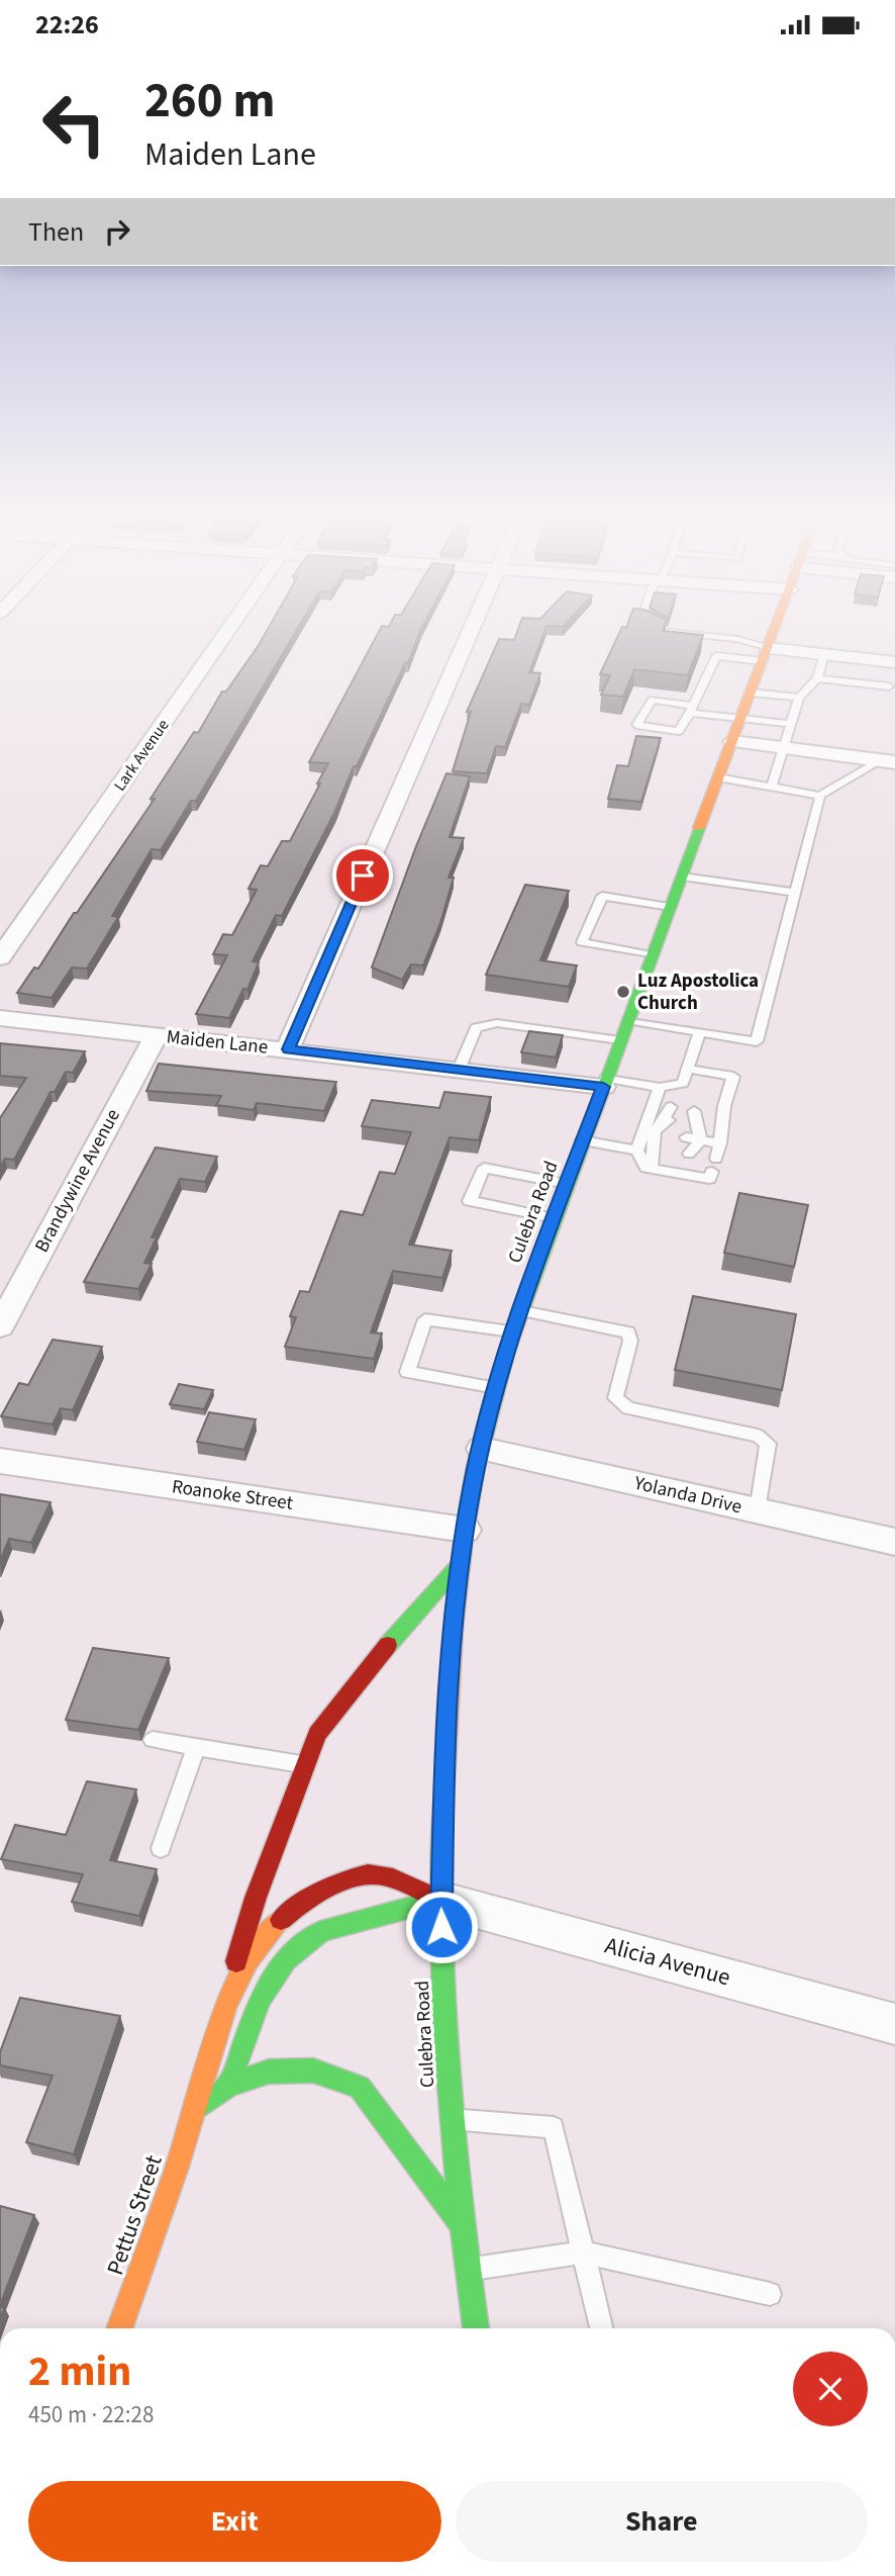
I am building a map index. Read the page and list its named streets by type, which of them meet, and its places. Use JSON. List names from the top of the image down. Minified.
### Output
{"streets":{"main road":["Culebra Road","Pettus Street"],"street":["Lark Avenue","Maiden Lane","Brandywine Avenue","Roanoke Street","Yolanda Drive","Alicia Avenue"]},"crossings":[["Maiden Lane","Brandywine Avenue"],["Maiden Lane","Culebra Road"],["Culebra Road","Roanoke Street"],["Culebra Road","Yolanda Drive"],["Culebra Road","Alicia Avenue"],["Culebra Road","Pettus Street"],["Alicia Avenue","Pettus Street"]],"places":["Luz Apostolica Church"],"page":{"status":"22:26","turn":["260 m","Maiden Lane"],"then":"Then","heading":["2 min","450 m · 22:28"],"buttons":["Exit","Share"]}}
